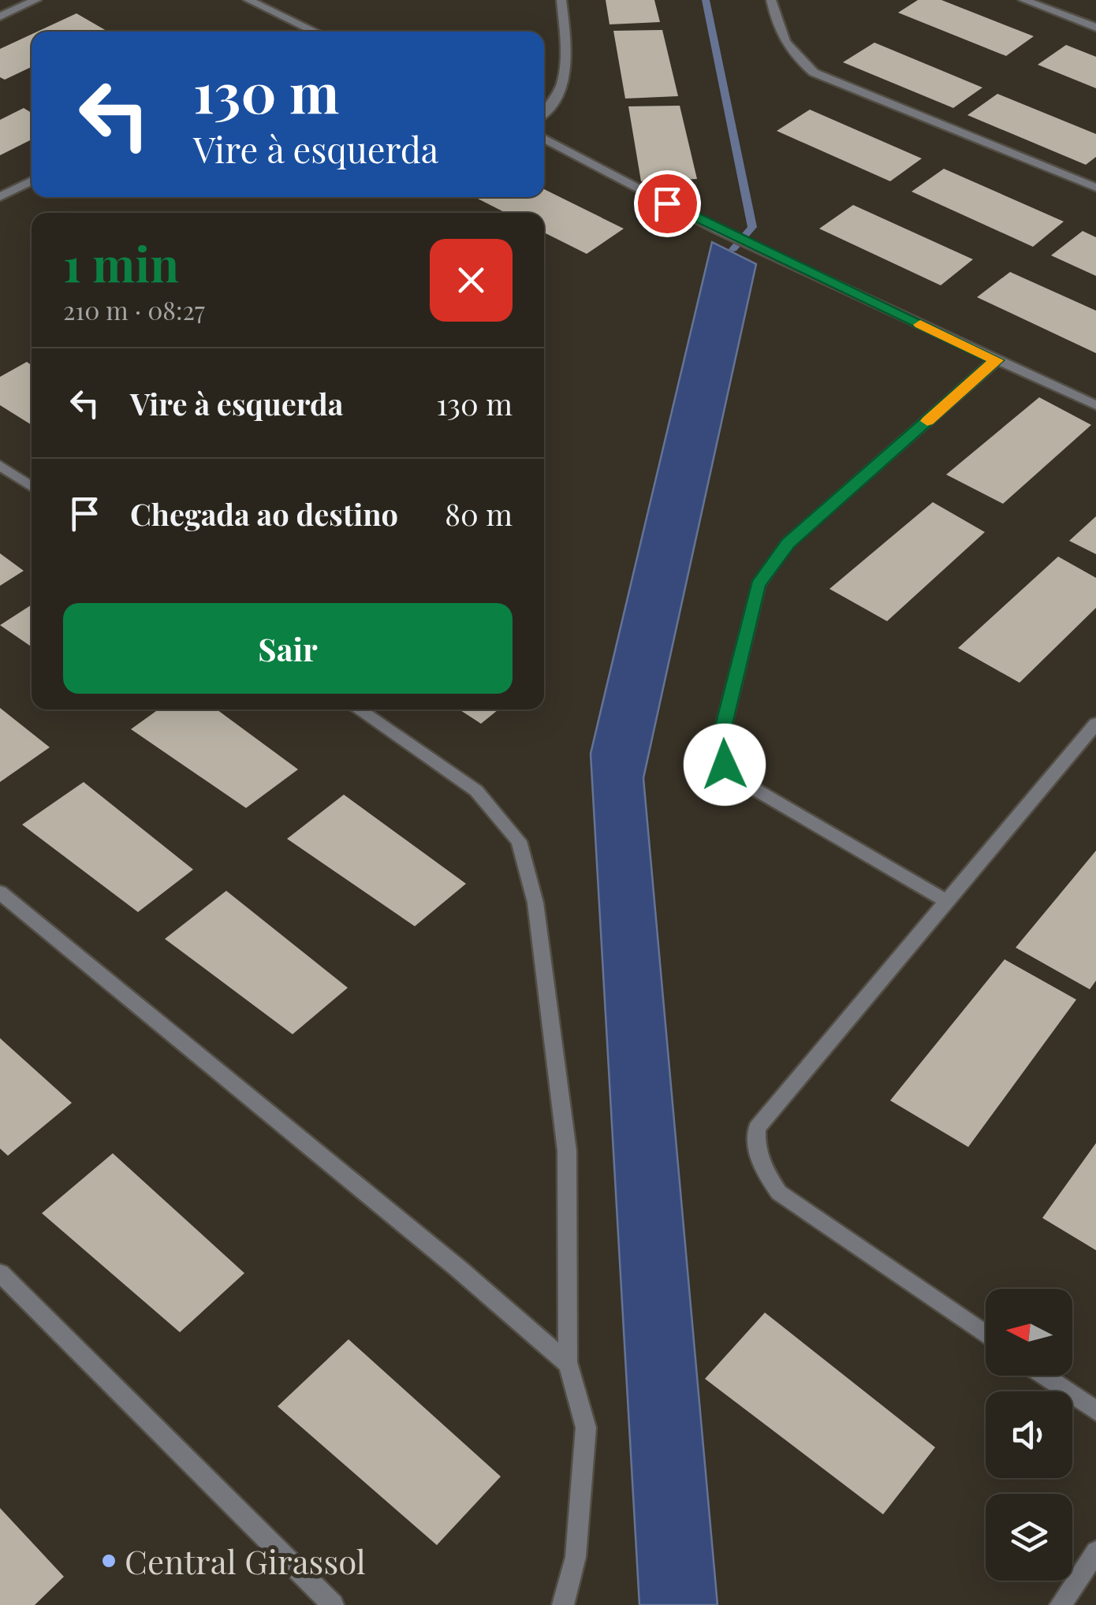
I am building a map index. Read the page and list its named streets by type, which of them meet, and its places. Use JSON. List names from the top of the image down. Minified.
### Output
{"places":["Central Girassol"],"north":"left","page":{"turn":["130 m","Vire à esquerda"],"heading":["1 min","210 m · 08:27"],"list":[{"name":"Vire à esquerda","value":"130 m"},{"name":"Chegada ao destino","value":"80 m"}],"buttons":"Sair"}}
